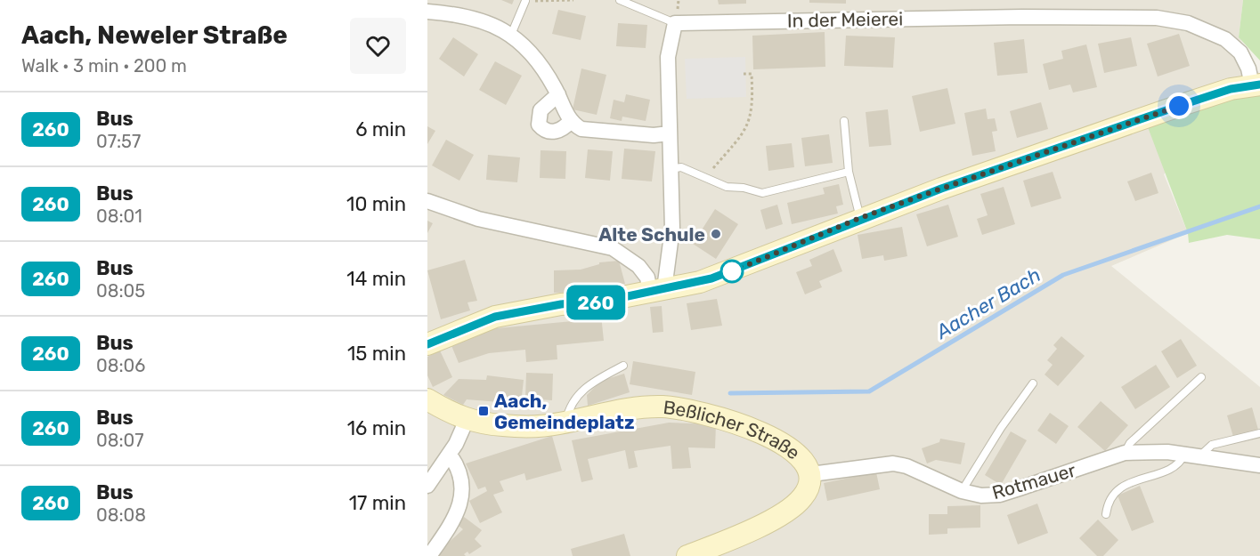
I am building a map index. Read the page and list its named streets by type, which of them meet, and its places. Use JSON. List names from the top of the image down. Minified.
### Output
{"streets":{"main road":["Beßlicher Straße"],"street":["In der Meierei","Rotmauer"]},"crossings":[["Beßlicher Straße","Rotmauer"]],"water":["Aacher Bach"],"places":{"other":["Alte Schule"],"transit":["Aach, Gemeindeplatz"]},"lines":["bus line 260"],"page":{"heading":["Aach, Neweler Straße","Walk · 3 min · 200 m"],"on_map":"260","list":[{"mark":"260","name":"Bus","note":"07:57","value":"6 min"},{"mark":"260","name":"Bus","note":"08:01","value":"10 min"},{"mark":"260","name":"Bus","note":"08:05","value":"14 min"},{"mark":"260","name":"Bus","note":"08:06","value":"15 min"},{"mark":"260","name":"Bus","note":"08:07","value":"16 min"},{"mark":"260","name":"Bus","note":"08:08","value":"17 min"}]}}
